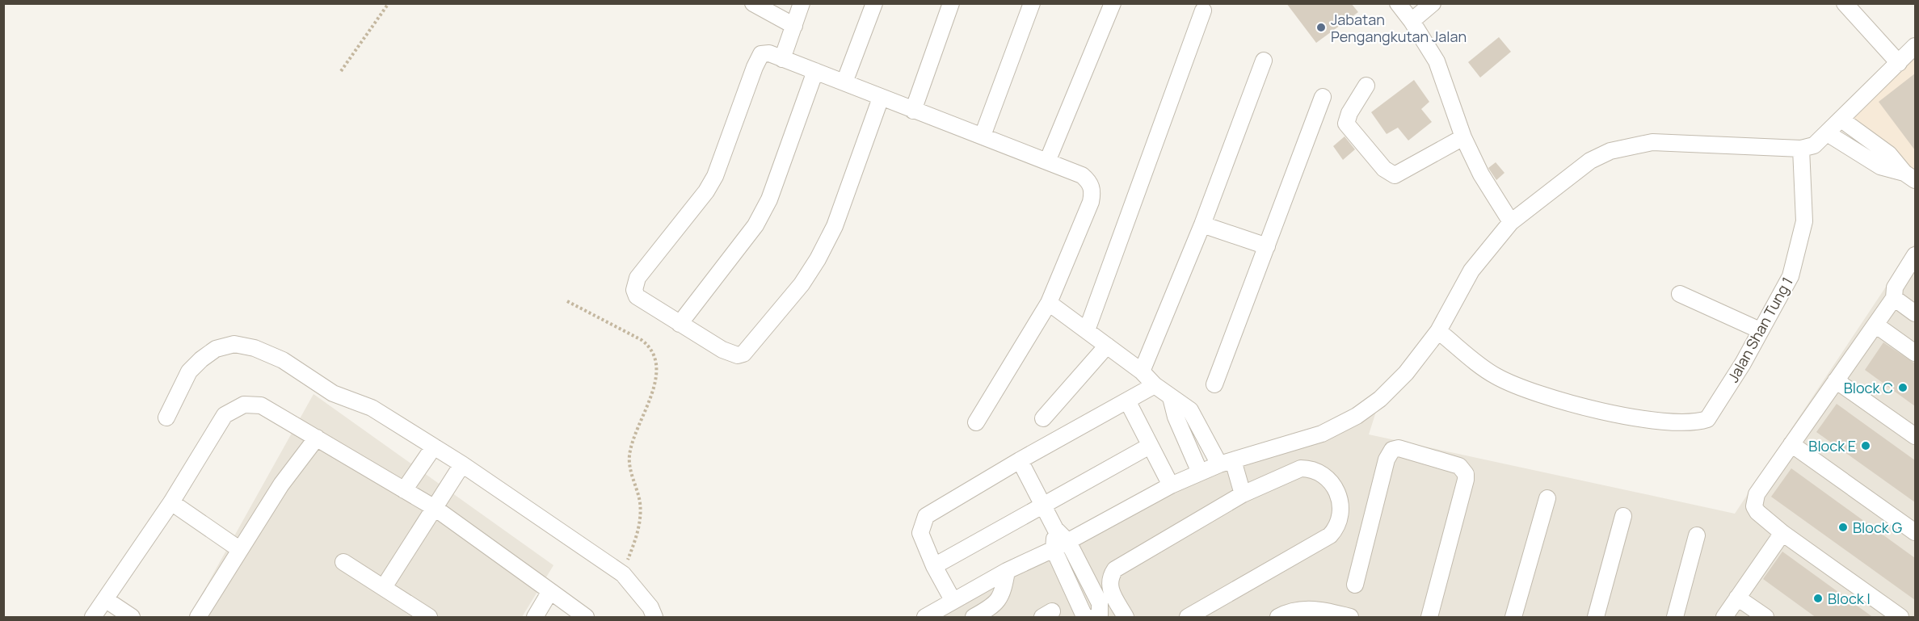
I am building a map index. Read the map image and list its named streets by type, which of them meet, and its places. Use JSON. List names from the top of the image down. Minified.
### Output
{"streets":{"street":["Jalan Shan Tung 1"]},"places":["Jabatan Pengangkutan Jalan","Block C","Block E","Block G","Block I"]}
